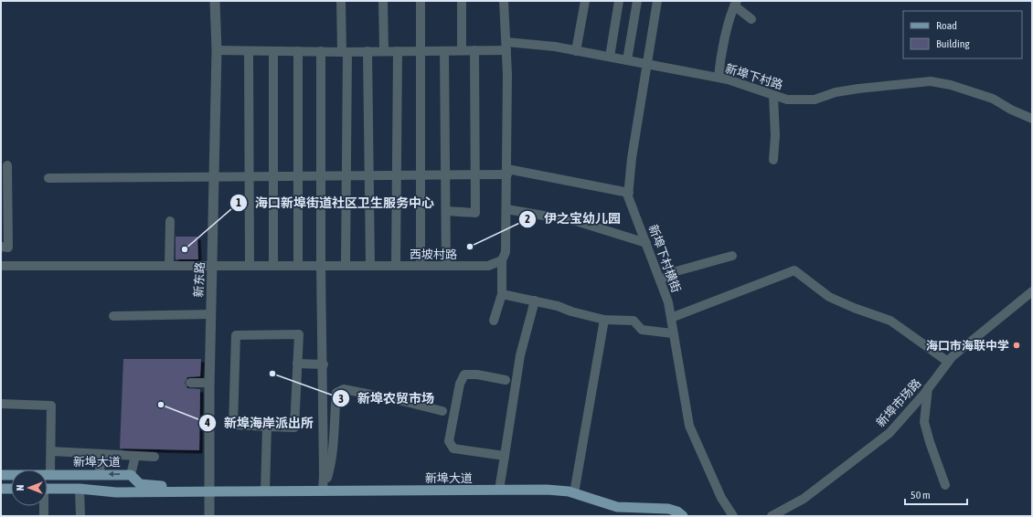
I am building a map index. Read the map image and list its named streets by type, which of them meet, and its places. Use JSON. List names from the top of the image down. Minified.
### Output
{"streets":{"main road":["新埠大道"],"street":["新埠下村路","西坡村路","新埠下村横街","新东路","新埠市场路"]},"crossings":[["新埠下村路","新埠下村横街"],["新埠下村路","新东路"],["西坡村路","新东路"],["新东路","新埠大道"]],"places":["伊之宝幼儿园","海口新埠街道社区卫生服务中心","海口市海联中学","新埠农贸市场","新埠海岸派出所"],"legend":["Road","Building"],"scale_bar":"50 m","north":"left"}
